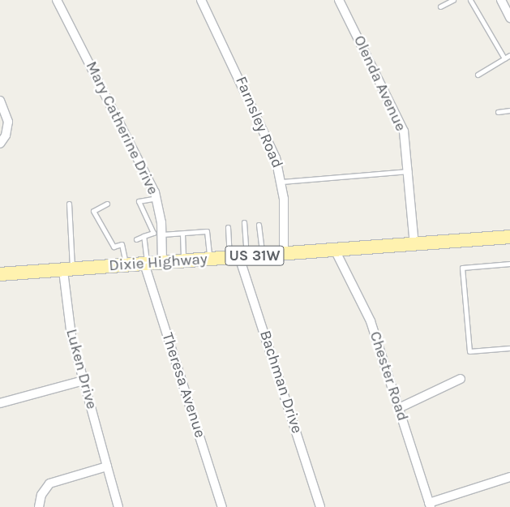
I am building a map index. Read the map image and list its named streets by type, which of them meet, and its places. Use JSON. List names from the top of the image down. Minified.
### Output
{"streets":{"main road":["US 31W","Dixie Highway"],"street":["Olenda Avenue","Farnsley Road","Mary Catherine Drive","Luken Drive","Chester Road","Bachman Drive","Theresa Avenue"]},"crossings":[["Olenda Avenue","Dixie Highway"],["Farnsley Road","Dixie Highway"],["Mary Catherine Drive","Dixie Highway"],["Dixie Highway","Luken Drive"],["Dixie Highway","Chester Road"],["Dixie Highway","Bachman Drive"],["Dixie Highway","Theresa Avenue"]]}
